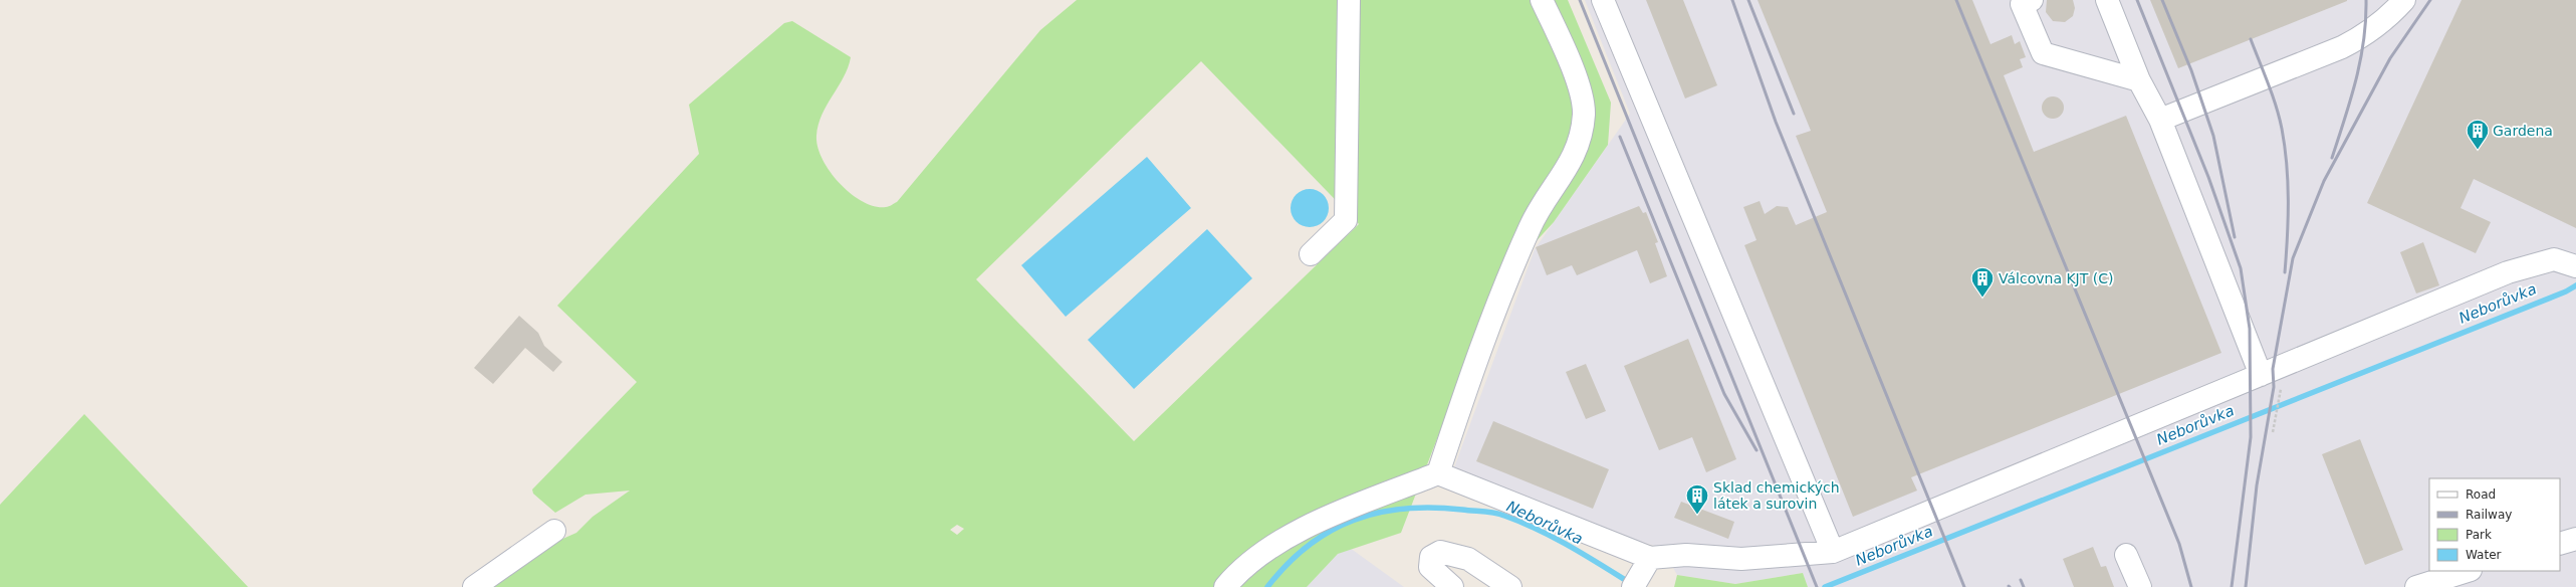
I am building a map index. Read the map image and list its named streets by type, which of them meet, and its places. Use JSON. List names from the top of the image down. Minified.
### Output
{"water":["Neborůvka"],"places":{"building":["Gardena","Válcovna KJT (C)","Sklad chemických látek a surovin"]},"legend":["Road","Railway","Park","Water"]}
